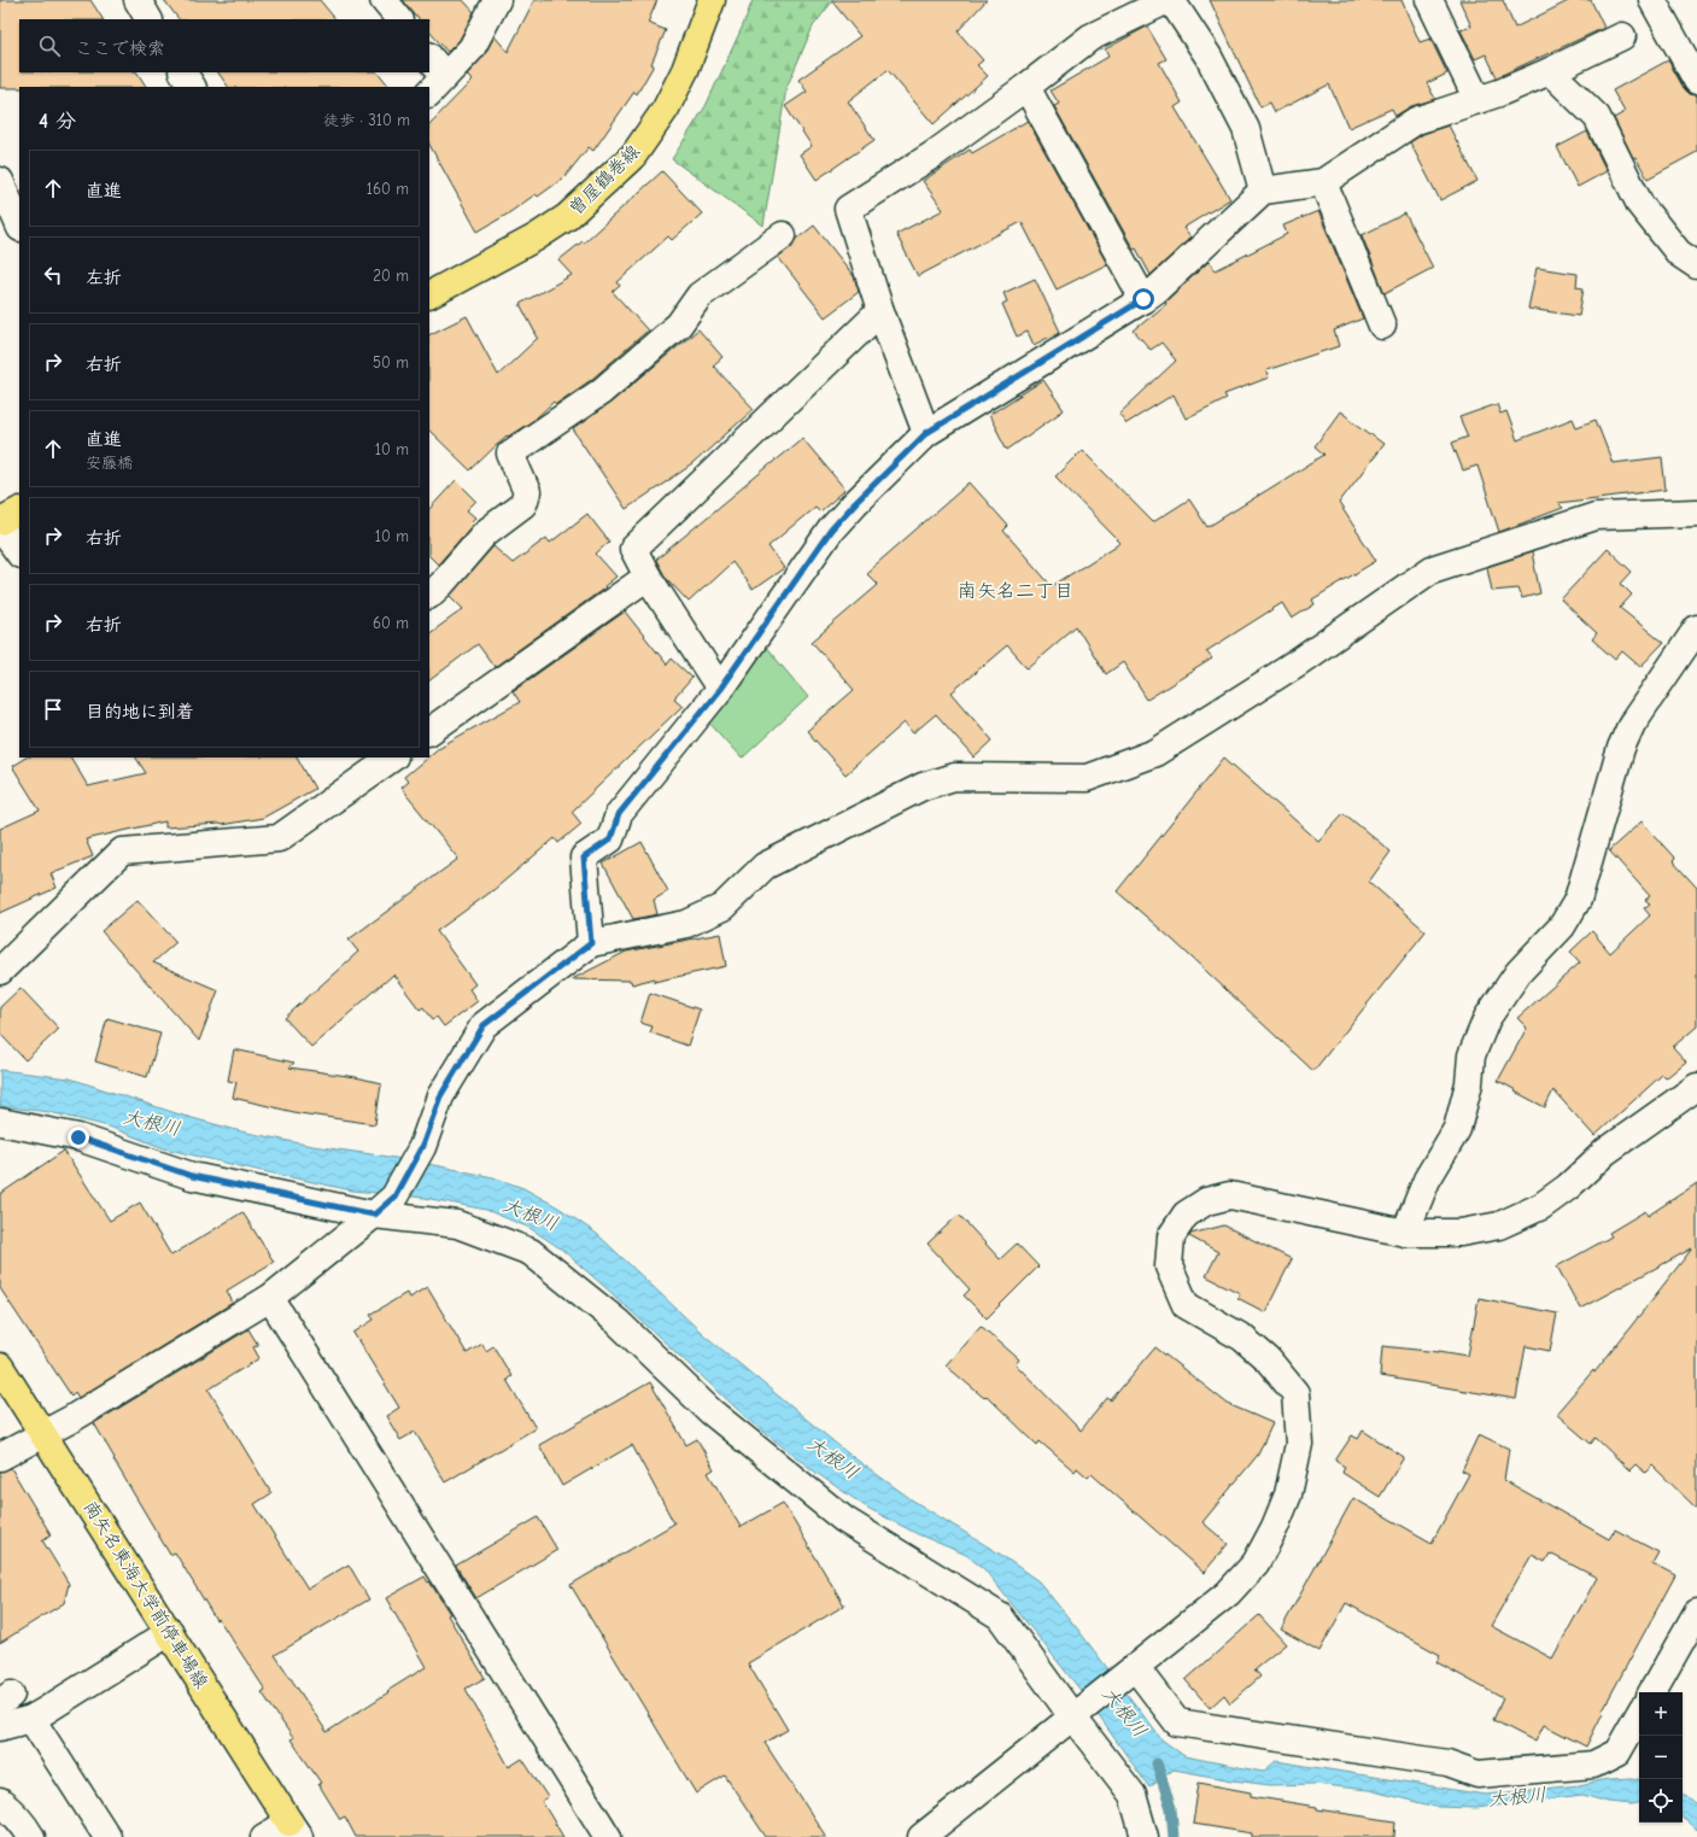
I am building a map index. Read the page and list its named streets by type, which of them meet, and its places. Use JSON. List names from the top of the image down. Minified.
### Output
{"streets":{"main road":["曽屋鶴巻線","南矢名東海大学前停車場線"]},"districts":["南矢名二丁目"],"water":["大根川"],"page":{"search":"ここで検索","heading":["4 分","徒歩 · 310 m"],"list":[["直進","160 m"],["左折","20 m"],["右折","50 m"],["直進","安藤橋","10 m"],["右折","10 m"],["右折","60 m"],"目的地に到着"],"map_buttons":["+","−"]}}
